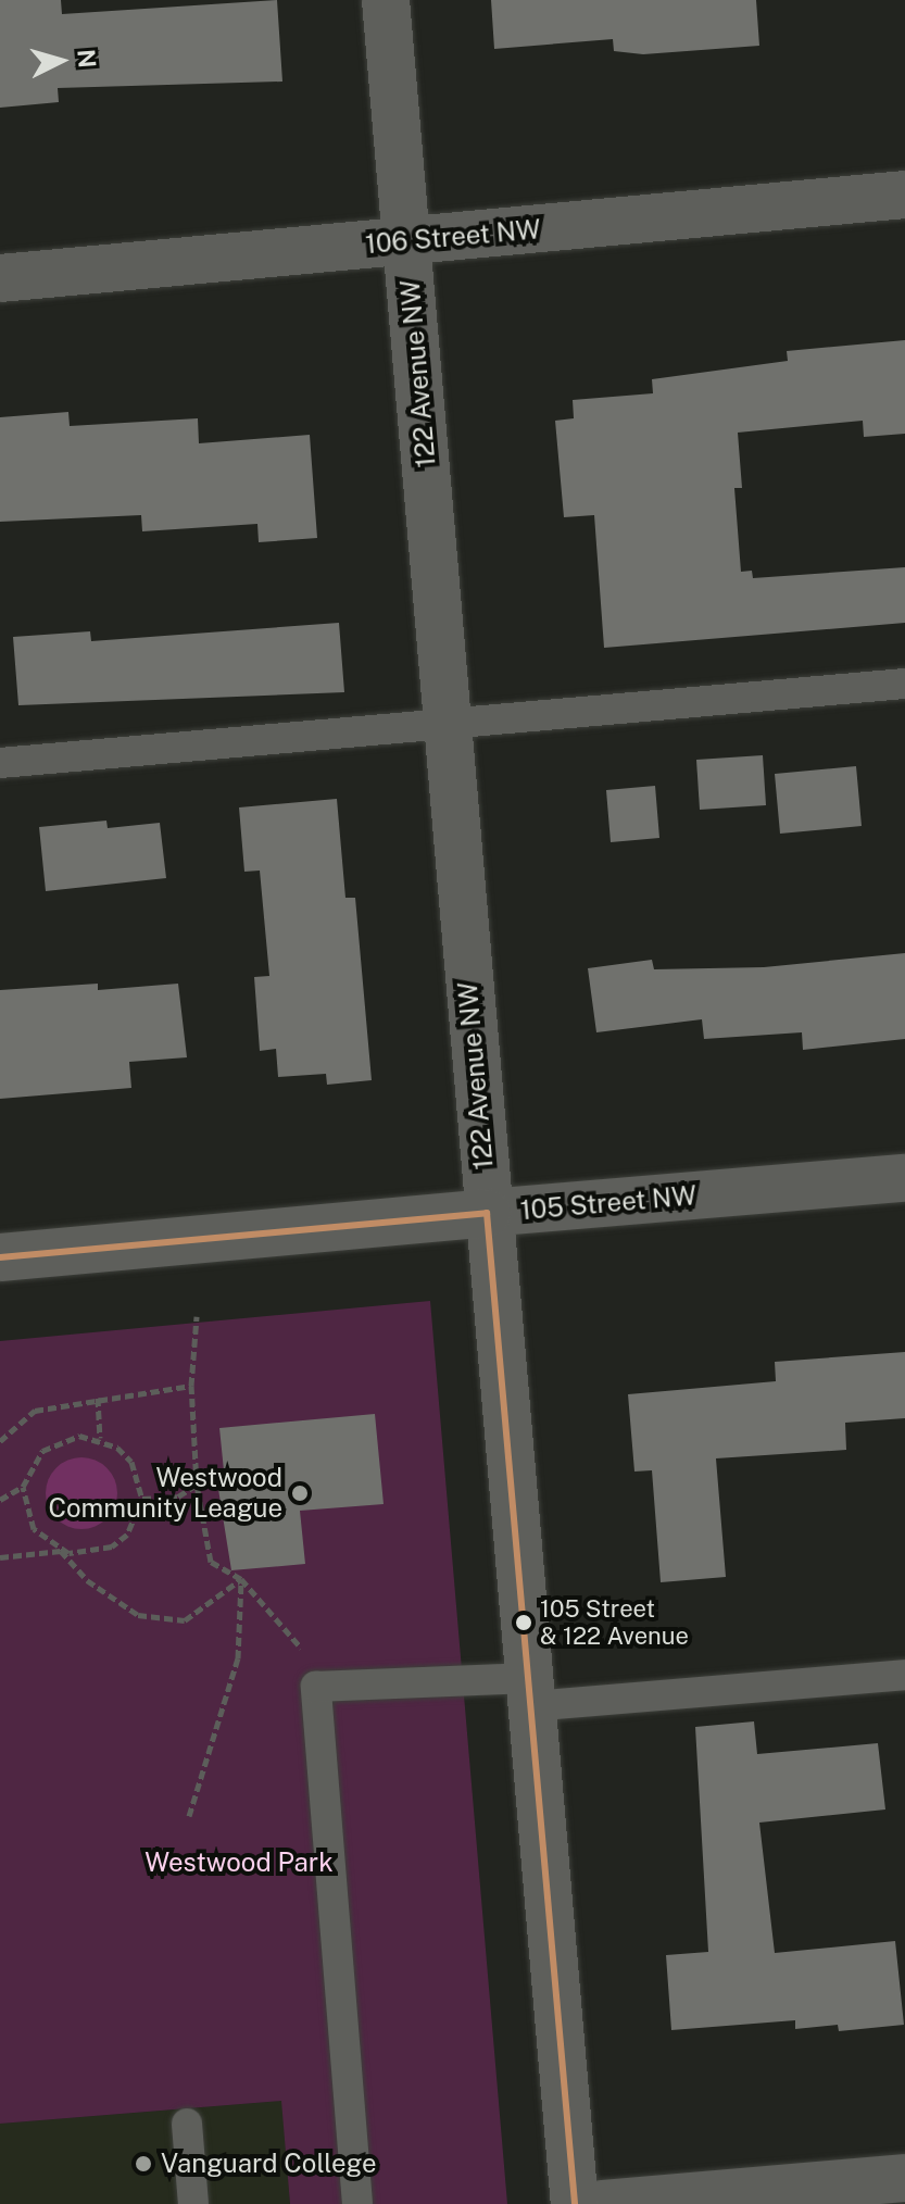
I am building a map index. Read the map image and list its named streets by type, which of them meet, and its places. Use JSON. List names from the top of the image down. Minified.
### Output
{"streets":{"street":["106 Street NW","122 Avenue NW","105 Street NW"]},"crossings":[["106 Street NW","122 Avenue NW"],["122 Avenue NW","105 Street NW"]],"parks":["Westwood Park"],"places":["Westwood Community League","105 Street & 122 Avenue","Vanguard College"],"north":"right"}
